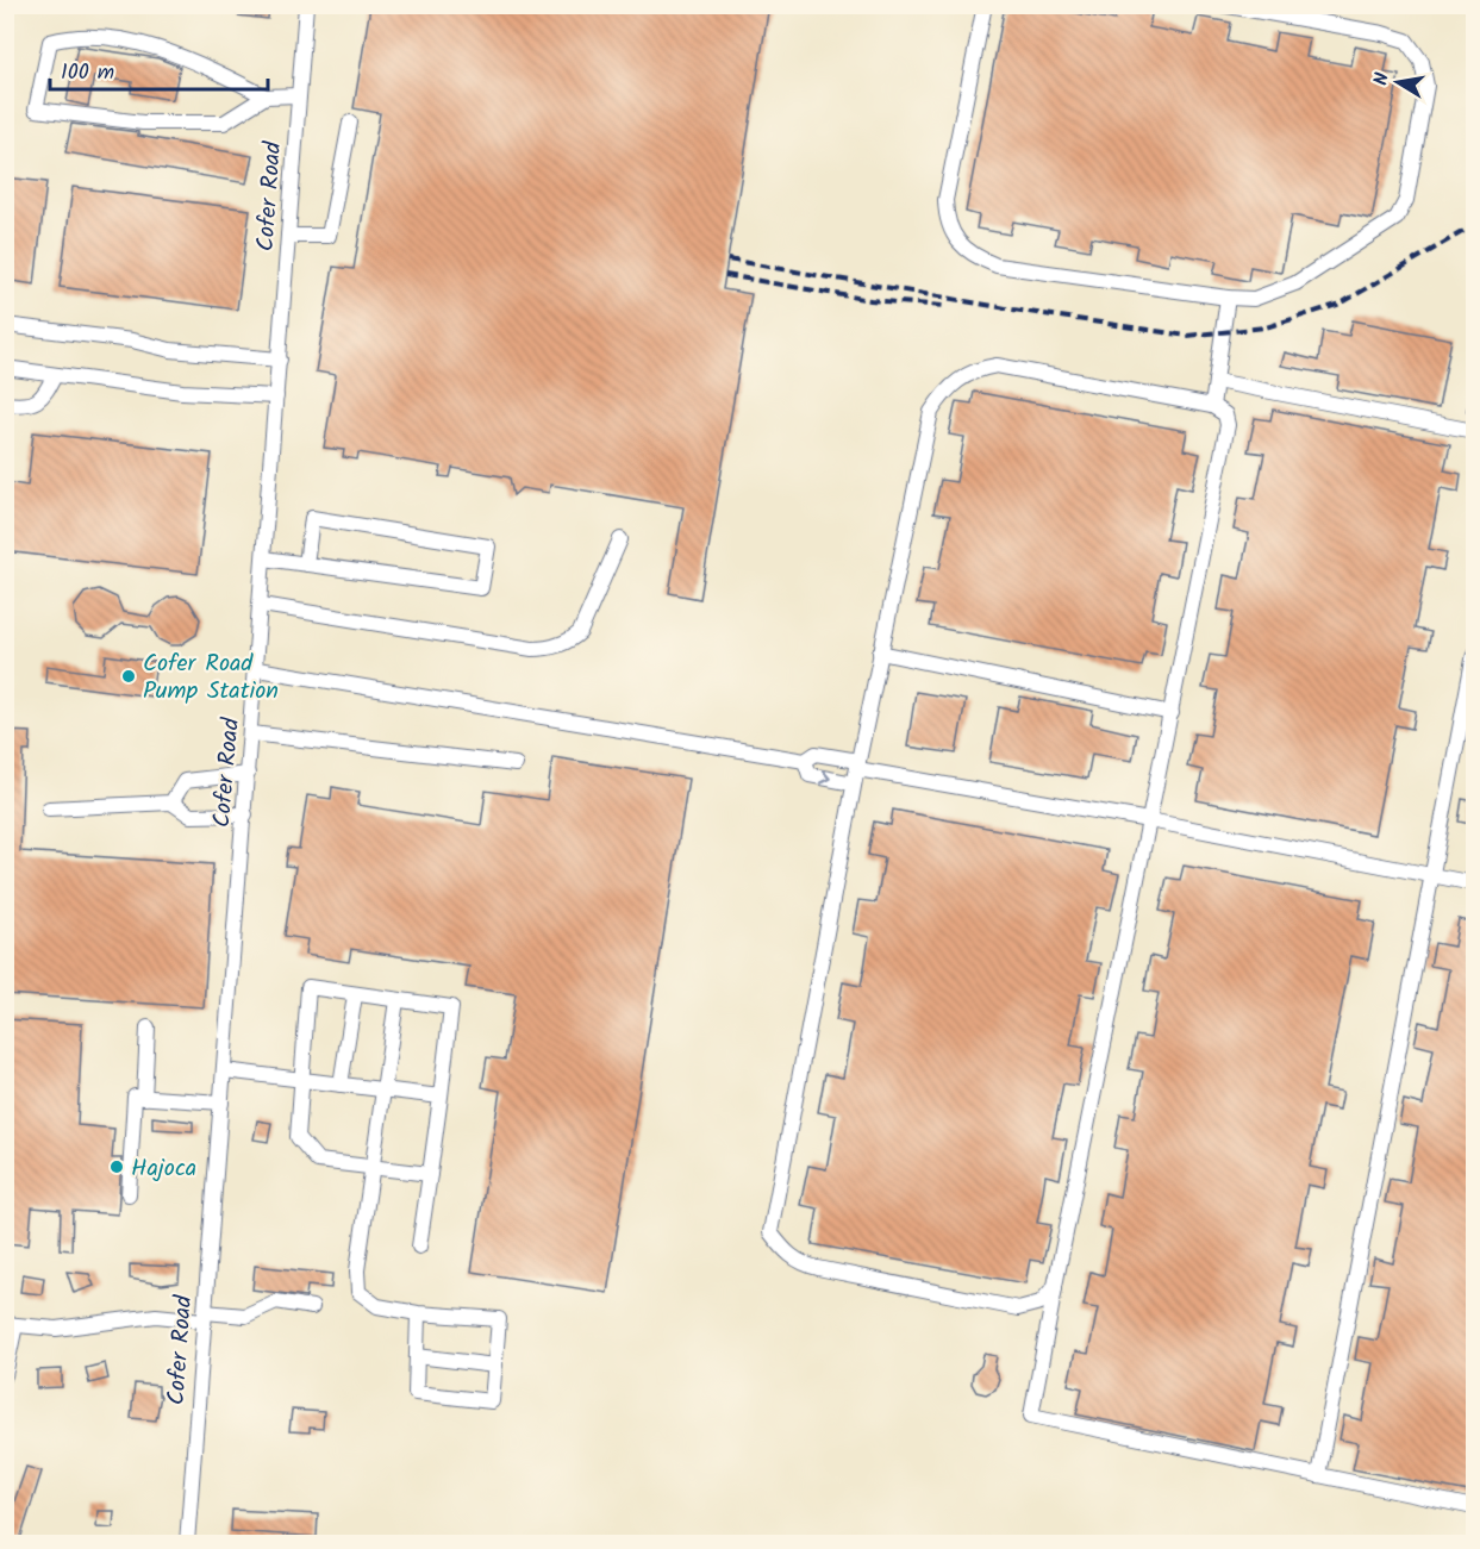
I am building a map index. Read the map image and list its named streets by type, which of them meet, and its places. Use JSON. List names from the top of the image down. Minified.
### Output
{"streets":{"street":["Cofer Road"]},"places":["Cofer Road Pump Station","Hajoca"],"scale_bar":"100 m","north":"left"}
